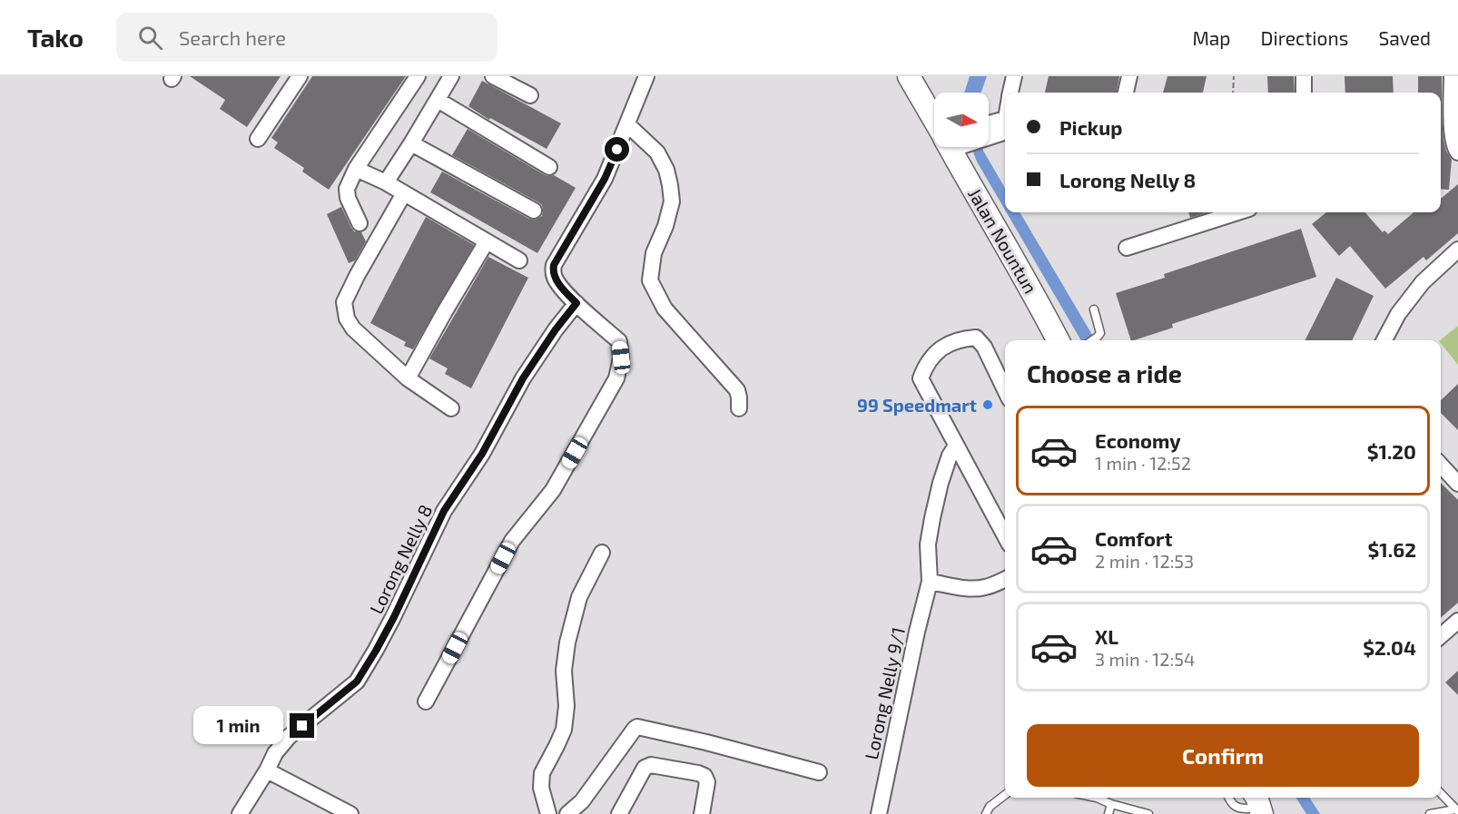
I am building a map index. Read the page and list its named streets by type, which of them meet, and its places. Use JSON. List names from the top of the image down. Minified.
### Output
{"streets":{"street":["Jalan Nountun","Lorong Nelly 8","Lorong Nelly 9/1"]},"places":["99 Speedmart"],"north":"right","page":{"header":"Tako","search":"Search here","nav":["Map","Directions","Saved"],"banner":["Pickup","Lorong Nelly 8"],"heading":"Choose a ride","list":[{"name":"Economy","note":"1 min · 12:52","value":"$1.20"},{"name":"Comfort","note":"2 min · 12:53","value":"$1.62"},{"name":"XL","note":"3 min · 12:54","value":"$2.04"}],"bubble":"1 min","buttons":"Confirm"}}
